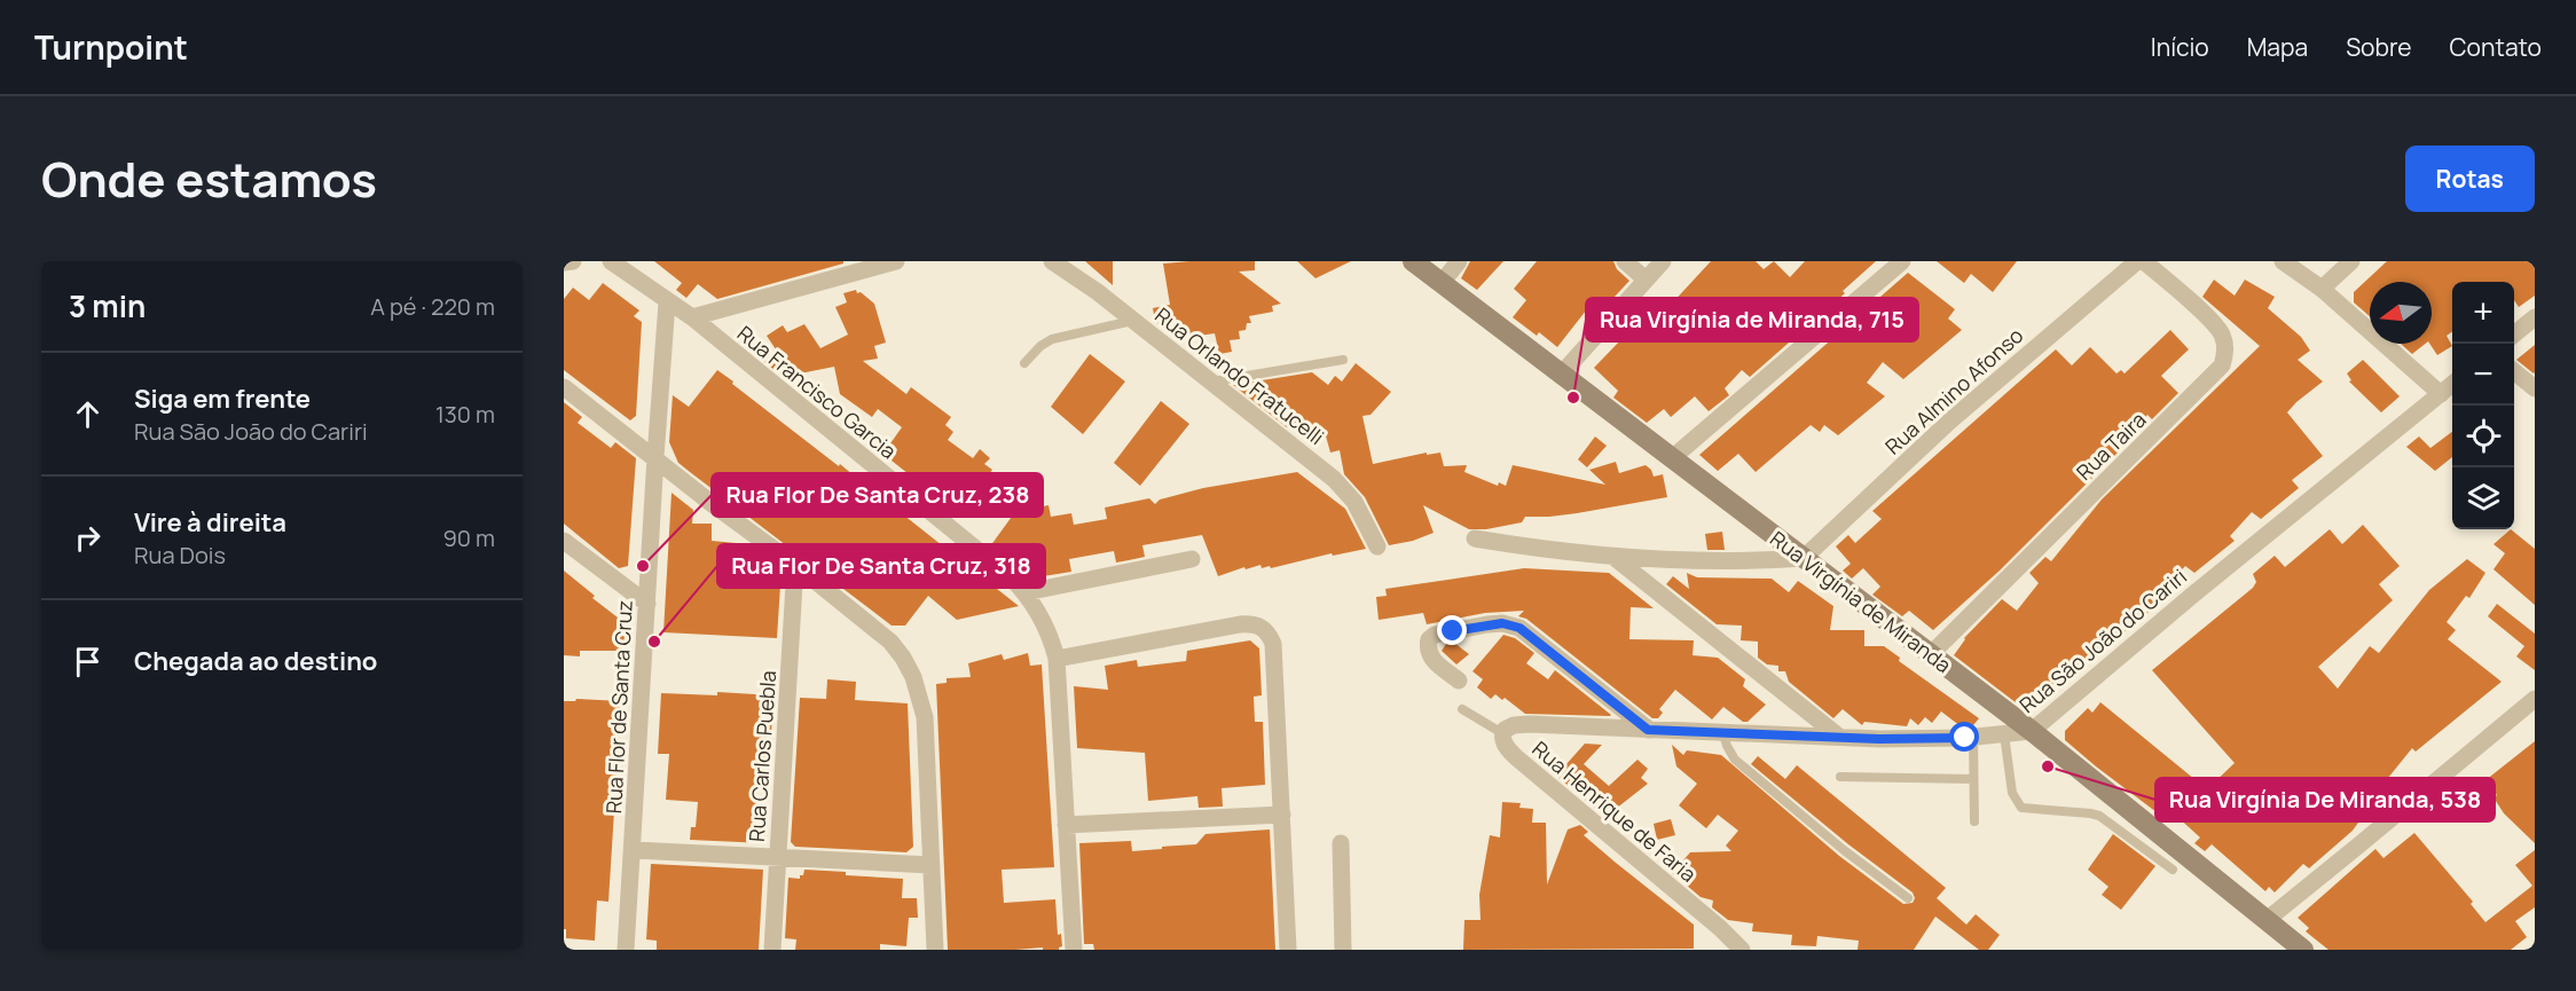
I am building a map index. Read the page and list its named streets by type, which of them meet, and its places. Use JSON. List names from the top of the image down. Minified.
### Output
{"streets":{"street":["Rua Orlando Fratucelli","Rua Almino Afonso","Rua Francisco Garcia","Rua Taira","Rua Virgínia de Miranda","Rua São João do Cariri","Rua Flor de Santa Cruz","Rua Carlos Puebla","Rua Henrique de Faria"]},"crossings":[["Rua Almino Afonso","Rua Virgínia de Miranda"],["Rua Francisco Garcia","Rua Flor de Santa Cruz"],["Rua Taira","Rua Virgínia de Miranda"],["Rua Virgínia de Miranda","Rua São João do Cariri"],["Rua São João do Cariri","Rua Henrique de Faria"]],"places":["Rua Virgínia de Miranda, 715","Rua Flor De Santa Cruz, 238","Rua Flor De Santa Cruz, 318","Rua Virgínia De Miranda, 538"],"north":"left","page":{"header":"Turnpoint","nav":["Início","Mapa","Sobre","Contato"],"title":"Onde estamos","buttons":"Rotas","heading":["3 min","A pé · 220 m"],"map_buttons":["+","−"],"list":[["Siga em frente","Rua São João do Cariri","130 m"],["Vire à direita","Rua Dois","90 m"],"Chegada ao destino"]}}
